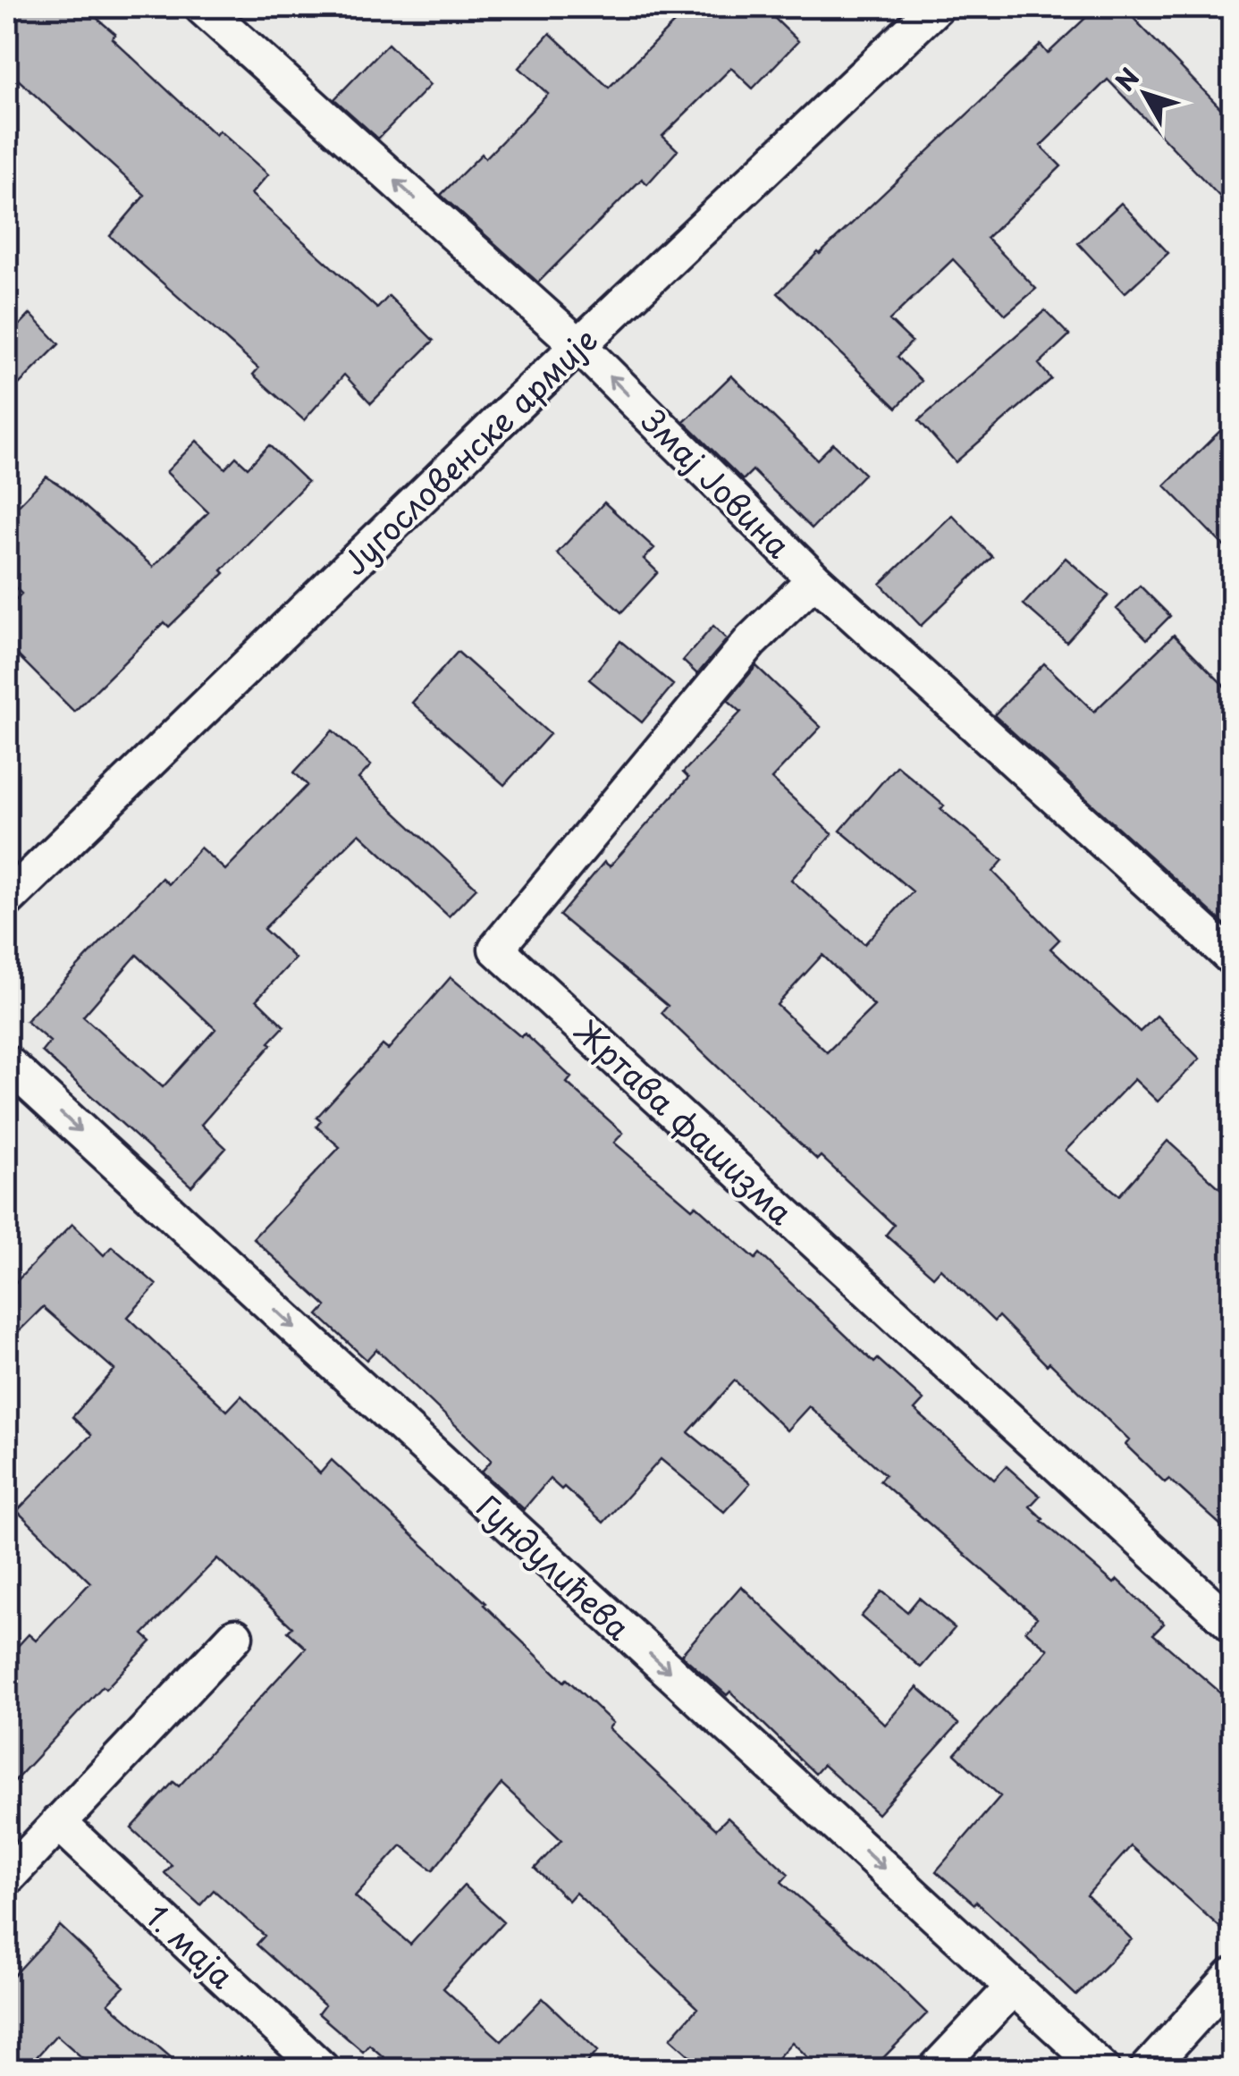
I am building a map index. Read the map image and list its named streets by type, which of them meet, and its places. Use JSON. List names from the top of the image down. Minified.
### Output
{"streets":{"street":["Југословенске армије","Змај Јовина","Жртава фашизма","Гундулићева","1. маја"]},"crossings":[["Југословенске армије","Змај Јовина"],["Змај Јовина","Жртава фашизма"]],"one_way":["Змај Јовина","Гундулићева"],"north":"top left"}
